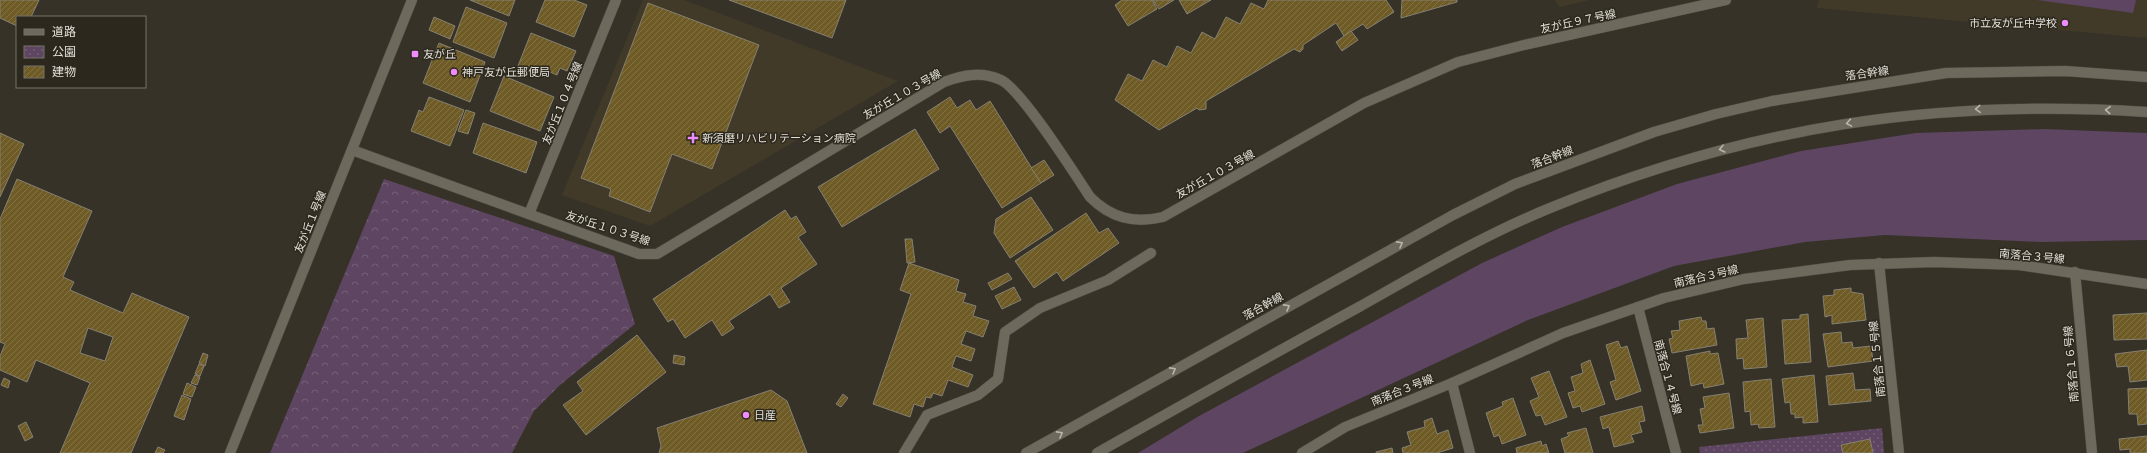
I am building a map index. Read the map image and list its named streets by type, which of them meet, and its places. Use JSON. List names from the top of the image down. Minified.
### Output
{"streets":{"street":["友が丘９７号線","落合幹線","友が丘１０３号線","友が丘１０４号線","友が丘１号線","南落合３号線","南落合１５号線","南落合１６号線","南落合１４号線"]},"crossings":[["友が丘９７号線","友が丘１０３号線"],["友が丘１０３号線","友が丘１０４号線"],["友が丘１０３号線","友が丘１号線"],["南落合３号線","南落合１５号線"],["南落合３号線","南落合１６号線"],["南落合３号線","南落合１４号線"]],"places":{"other":["市立友が丘中学校","神戸友が丘郵便局","日産"],"transit":["友が丘"],"health":["新須磨リハビリテーション病院"]},"legend":["道路","公園","建物"]}
